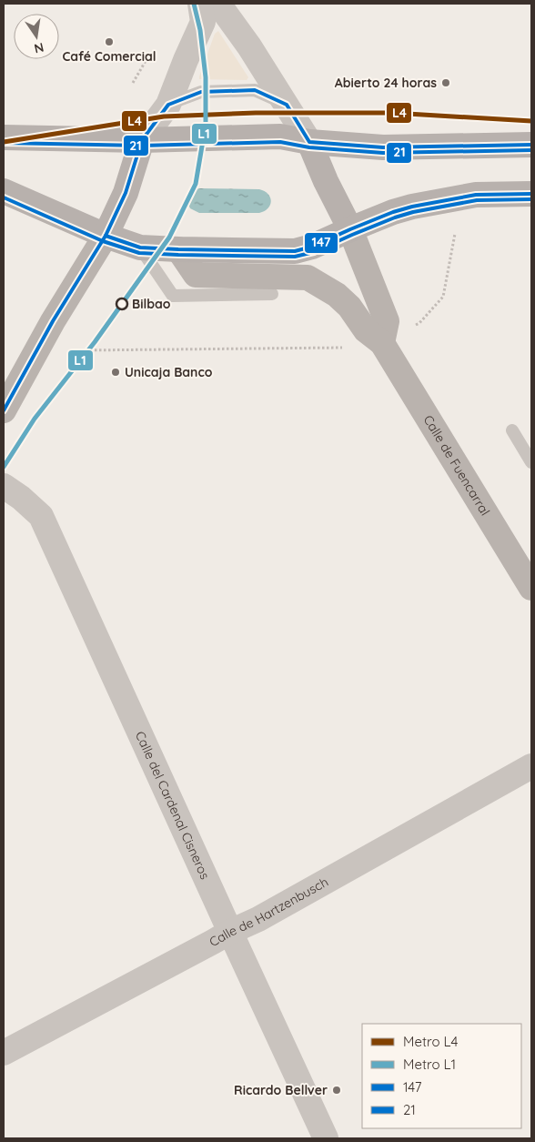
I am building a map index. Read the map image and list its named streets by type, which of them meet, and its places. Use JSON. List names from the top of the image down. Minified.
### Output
{"streets":{"street":["Calle de Fuencarral","Calle del Cardenal Cisneros","Calle de Hartzenbusch"]},"crossings":[["Calle del Cardenal Cisneros","Calle de Hartzenbusch"]],"places":["Café Comercial","Abierto 24 horas","Bilbao","Unicaja Banco","Ricardo Bellver"],"lines":["metro line L1","transit line 147","metro line L4","transit line 21"],"legend":["Metro L4","Metro L1","147","21"],"north":"bottom"}
